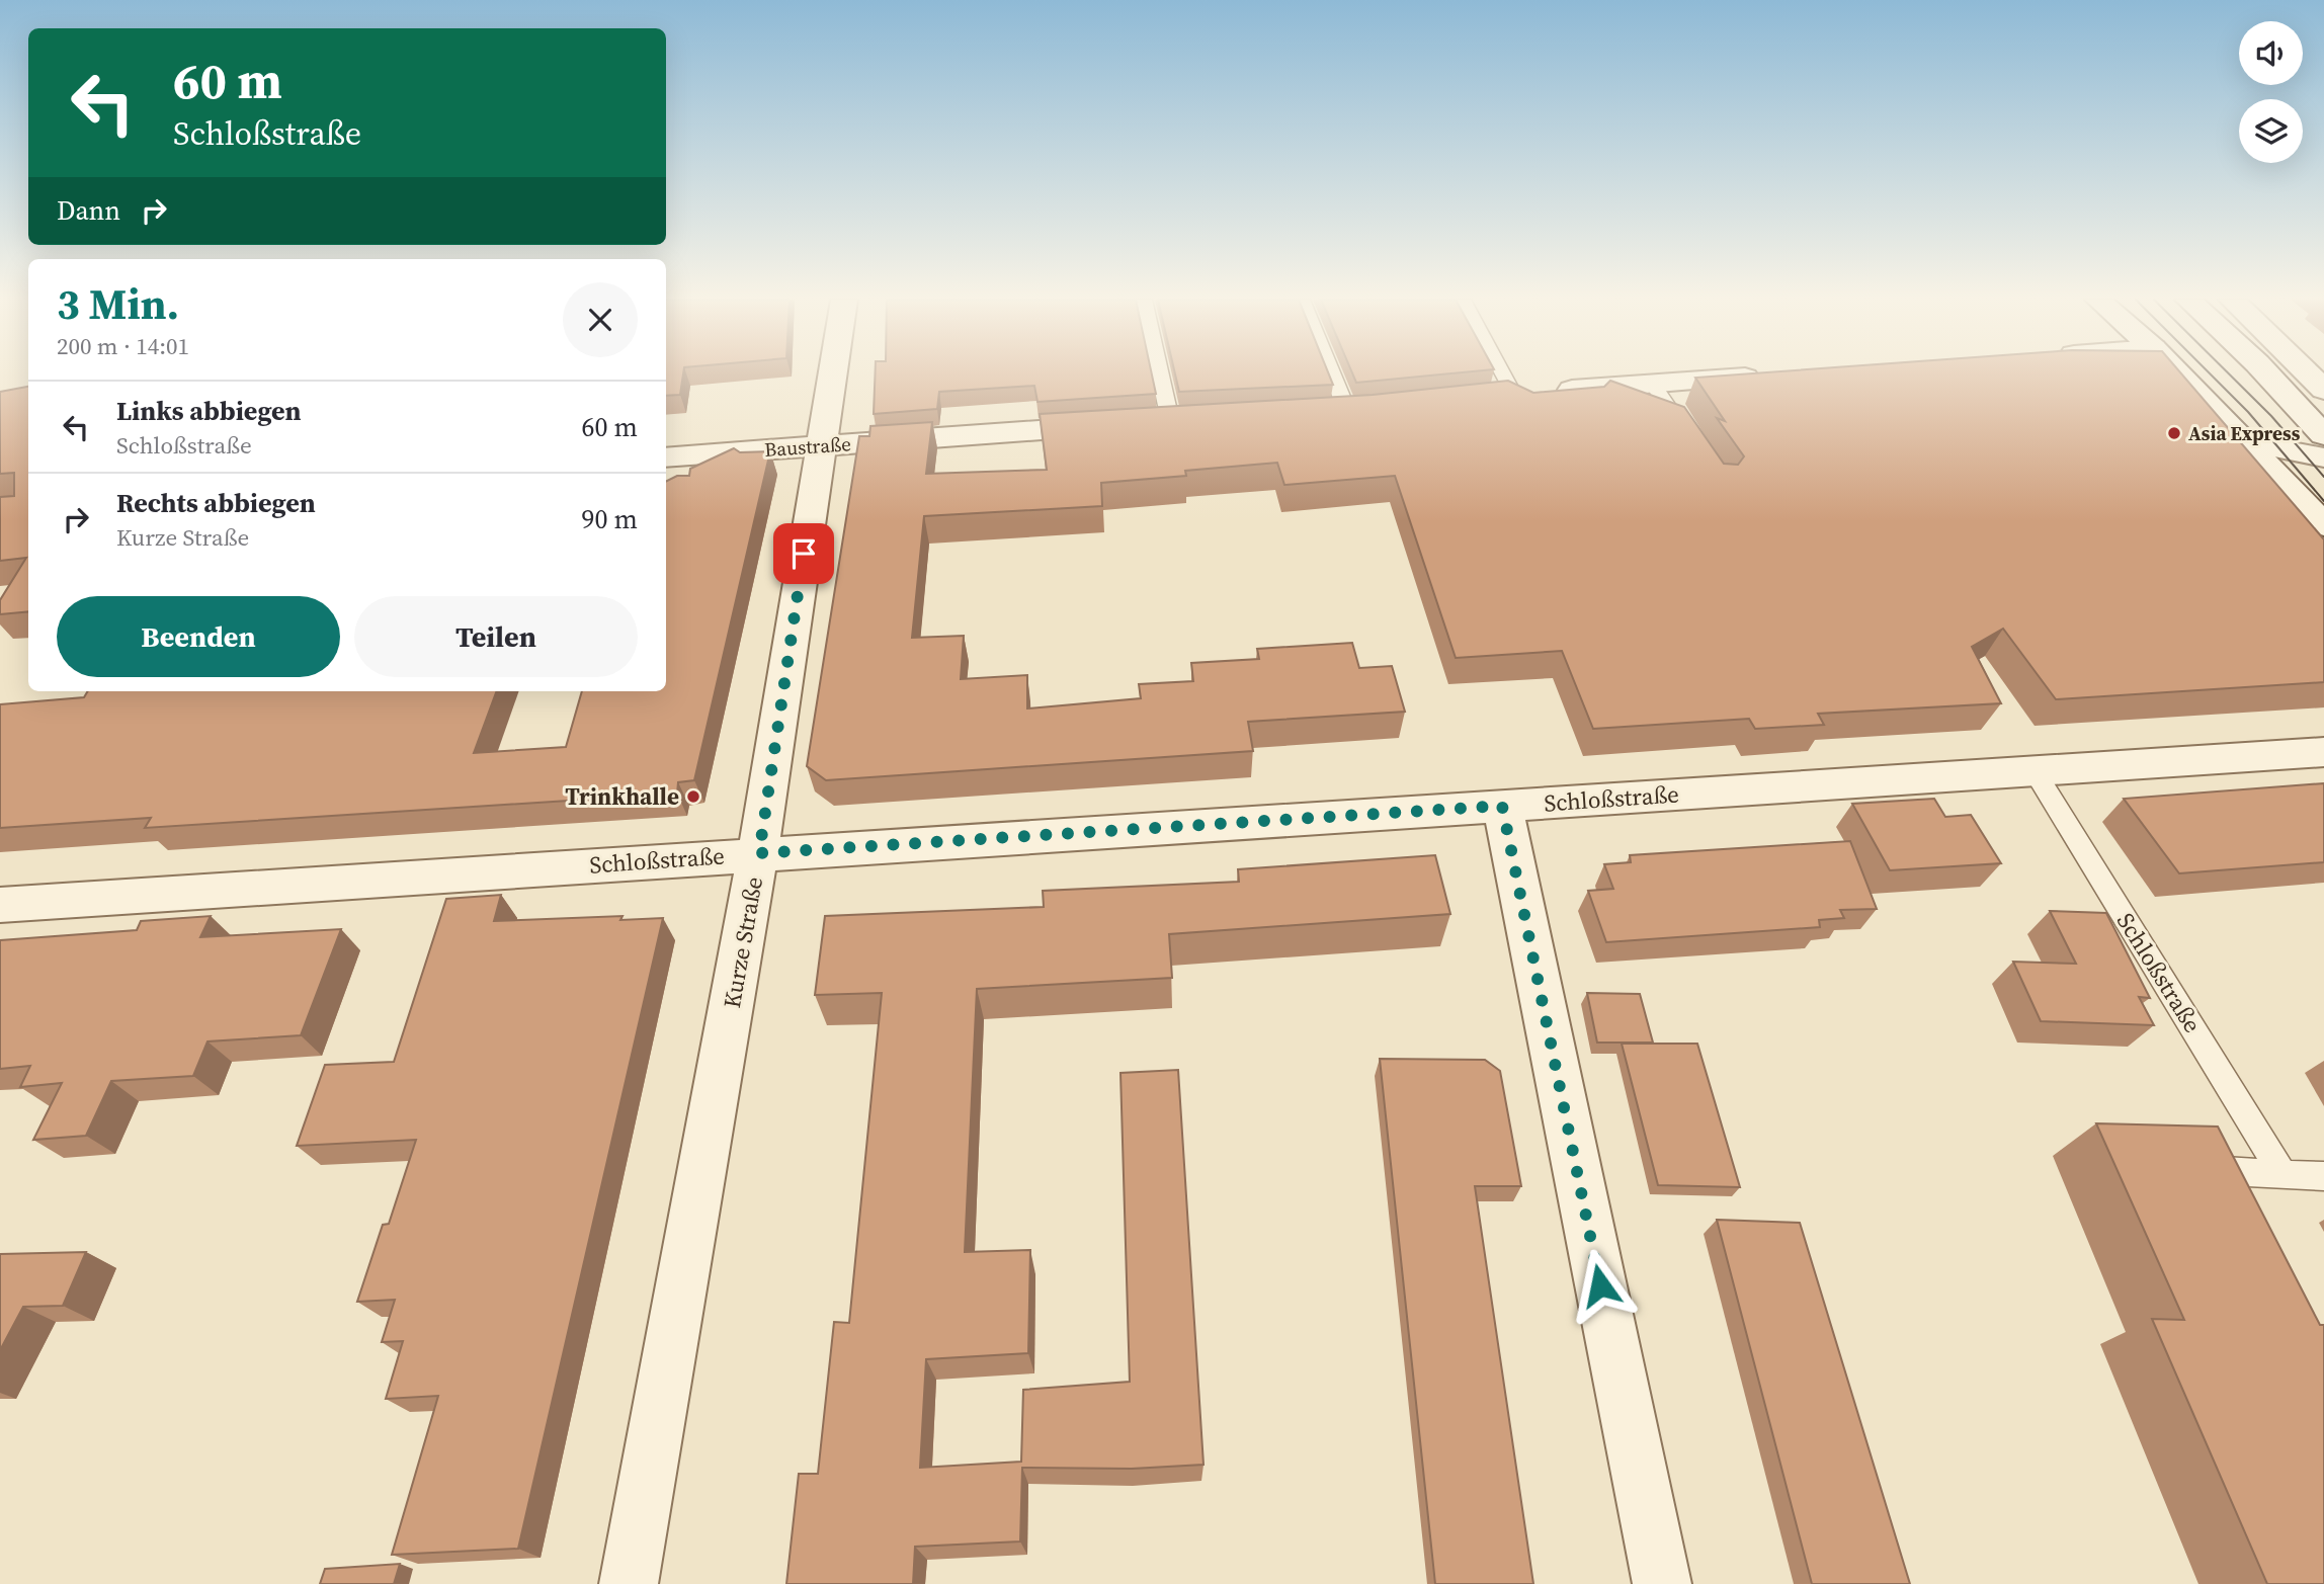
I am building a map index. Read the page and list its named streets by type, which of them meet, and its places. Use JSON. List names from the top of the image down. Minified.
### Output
{"streets":{"street":["Baustraße","Schloßstraße","Kurze Straße"]},"crossings":[["Baustraße","Kurze Straße"],["Schloßstraße","Kurze Straße"]],"places":["Asia Express","Trinkhalle"],"page":{"turn":["60 m","Schloßstraße"],"then":"Dann","heading":["3 Min.","200 m · 14:01"],"list":[{"name":"Links abbiegen","note":"Schloßstraße","value":"60 m"},{"name":"Rechts abbiegen","note":"Kurze Straße","value":"90 m"}],"buttons":["Beenden","Teilen"]}}
